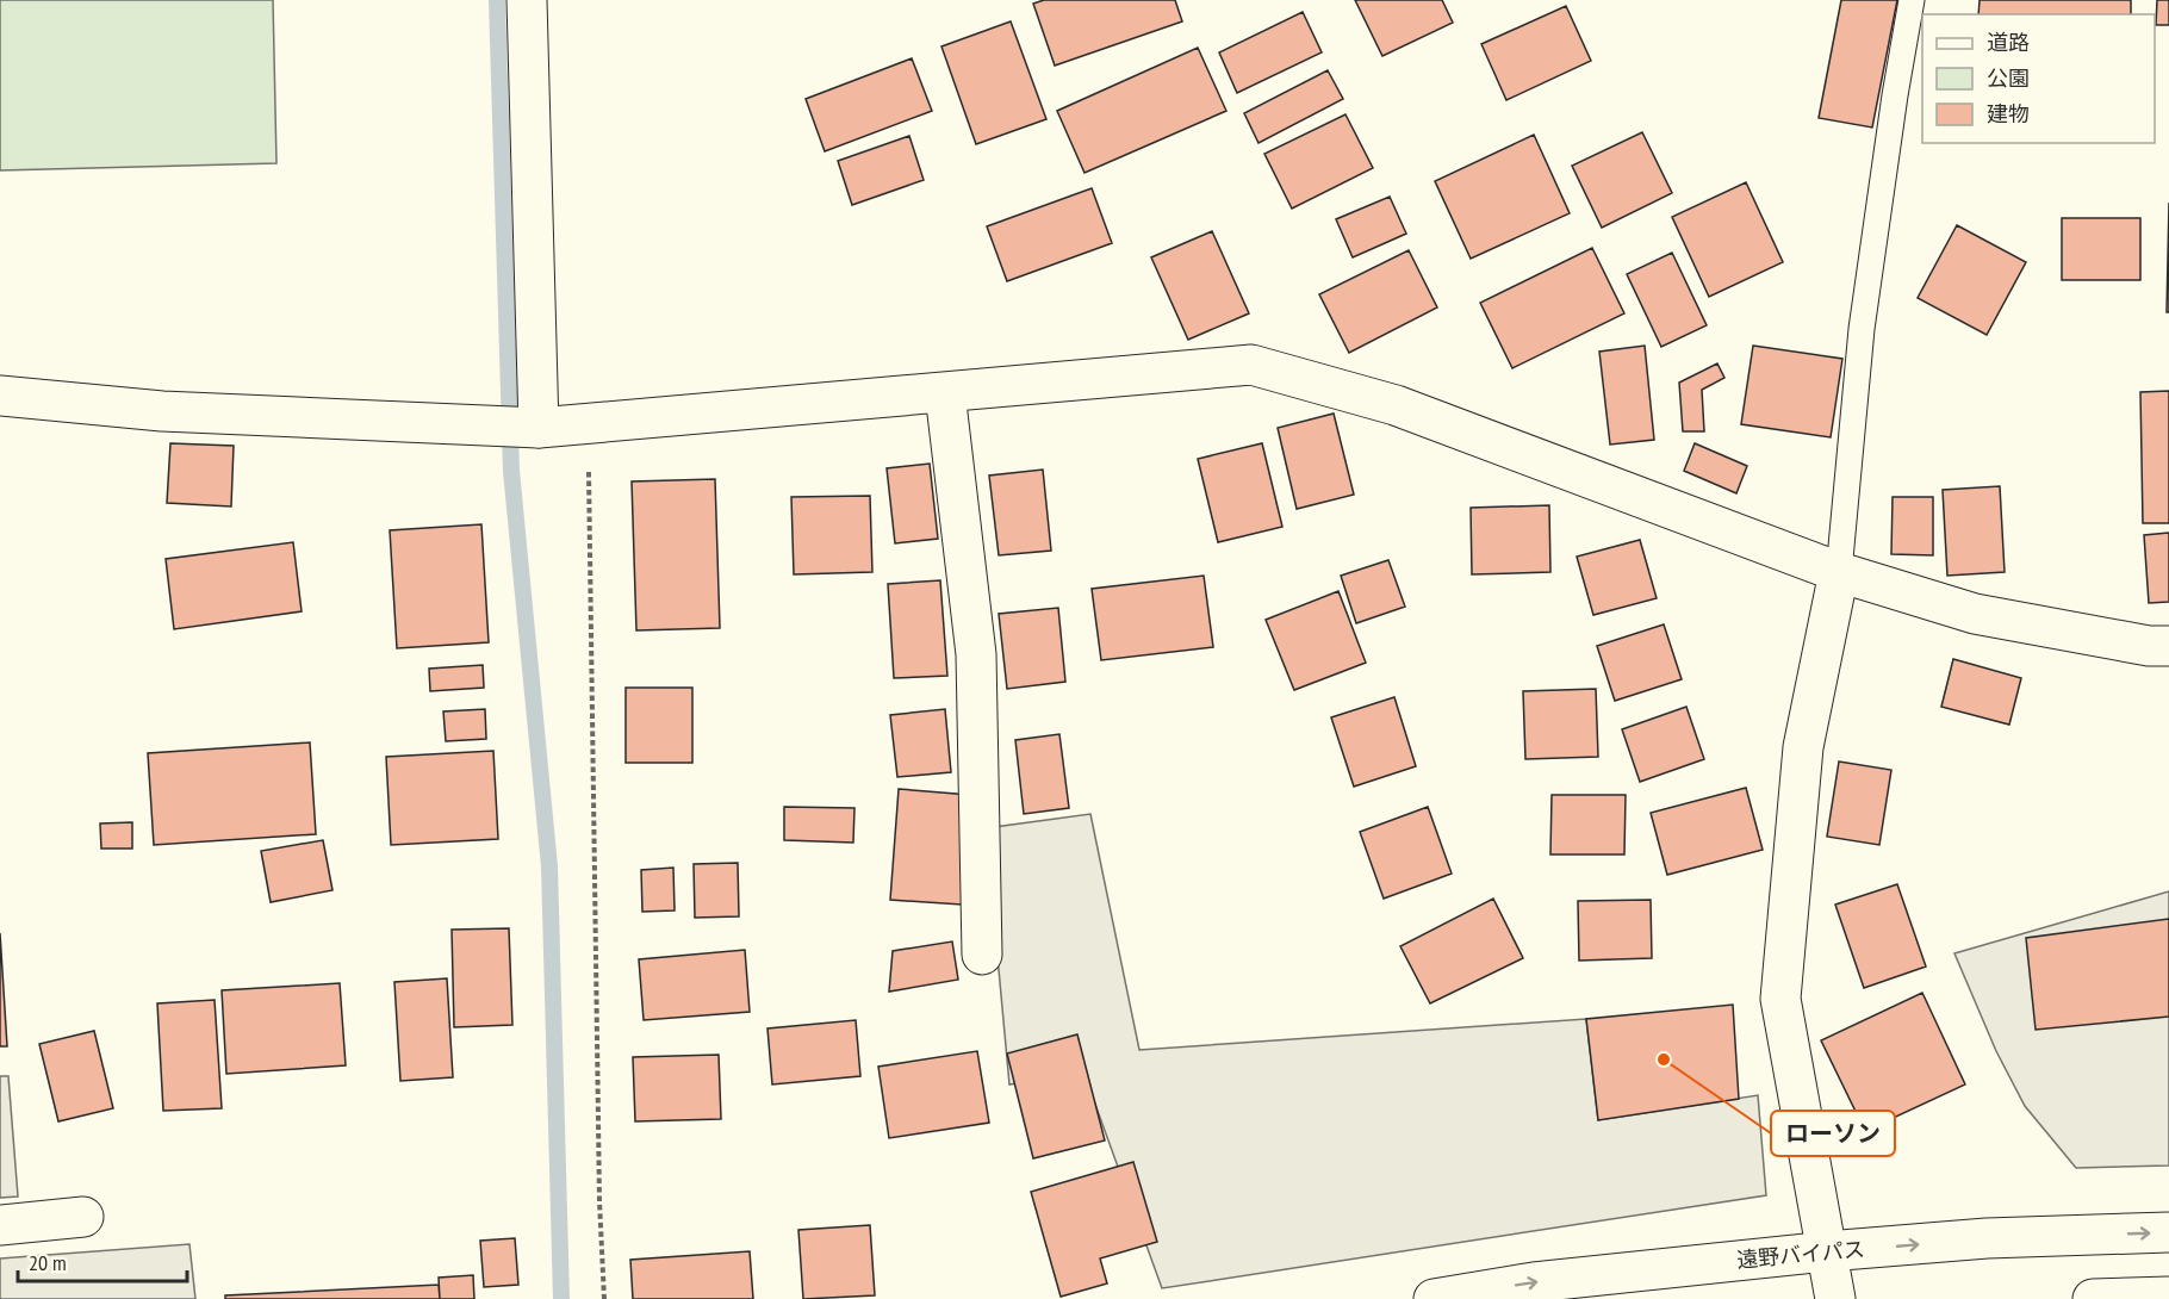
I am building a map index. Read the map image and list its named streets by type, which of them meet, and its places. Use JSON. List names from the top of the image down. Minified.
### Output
{"streets":{"main road":["遠野バイパス"]},"one_way":["遠野バイパス"],"places":["ローソン"],"legend":["道路","公園","建物"],"scale_bar":"20 m"}
